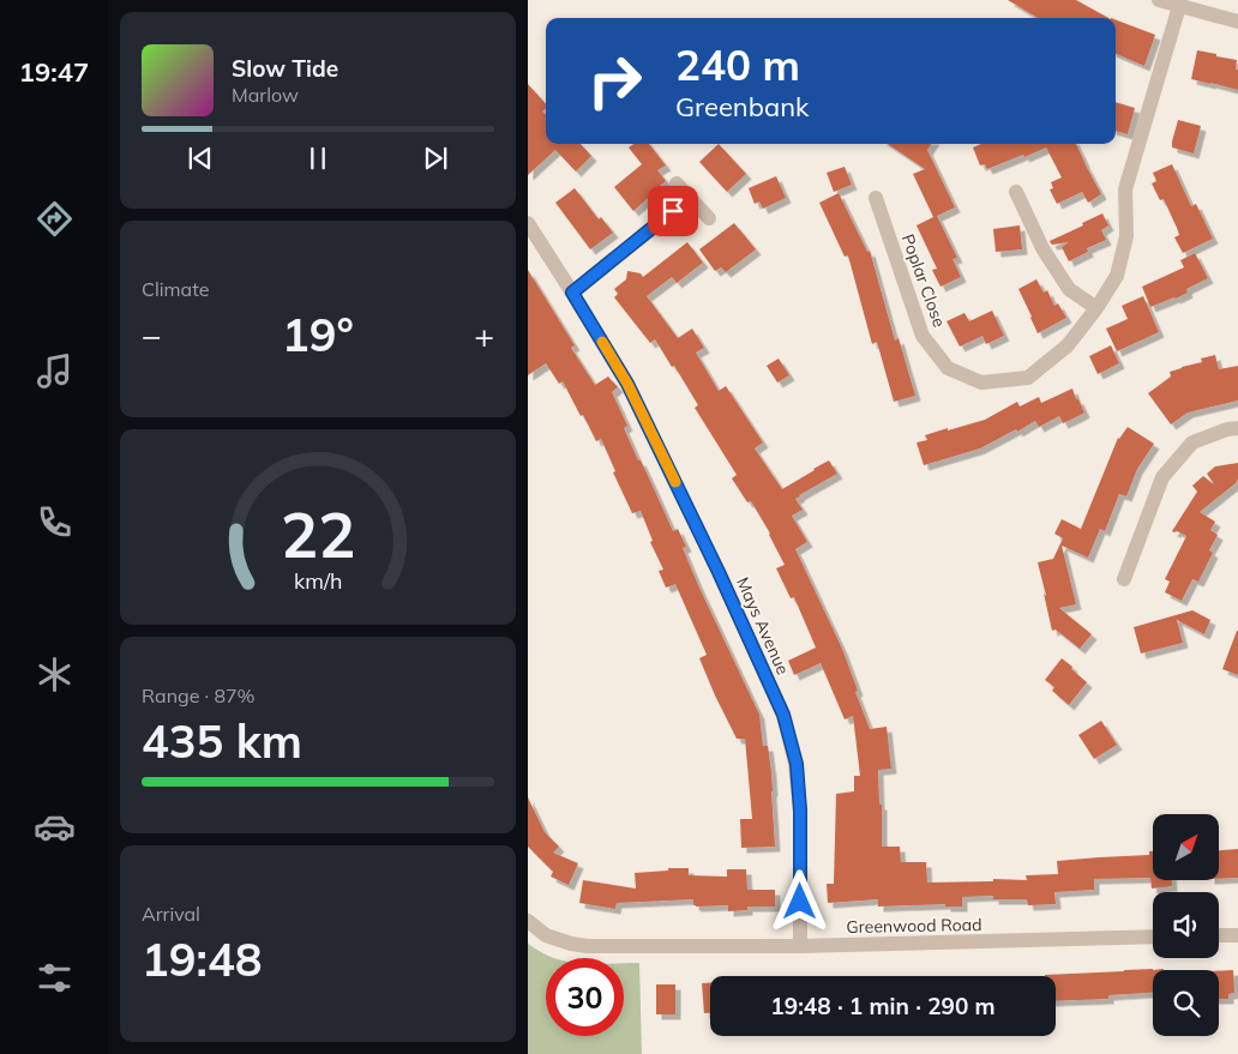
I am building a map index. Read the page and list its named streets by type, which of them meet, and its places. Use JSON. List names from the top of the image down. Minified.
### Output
{"streets":{"street":["Poplar Close","Mays Avenue","Greenwood Road"]},"crossings":[["Mays Avenue","Greenwood Road"]],"north":"top right","page":{"tabs":"19:47","turn":["240 m","Greenbank"],"song":["Slow Tide","Marlow"],"tile":["Climate",["Range · 87%","435 km"],["Arrival","19:48"]],"heat":["−","19°","+"],"limit":"30","trip":"19:48 · 1 min · 290 m","gauge":["22","km/h"]}}
